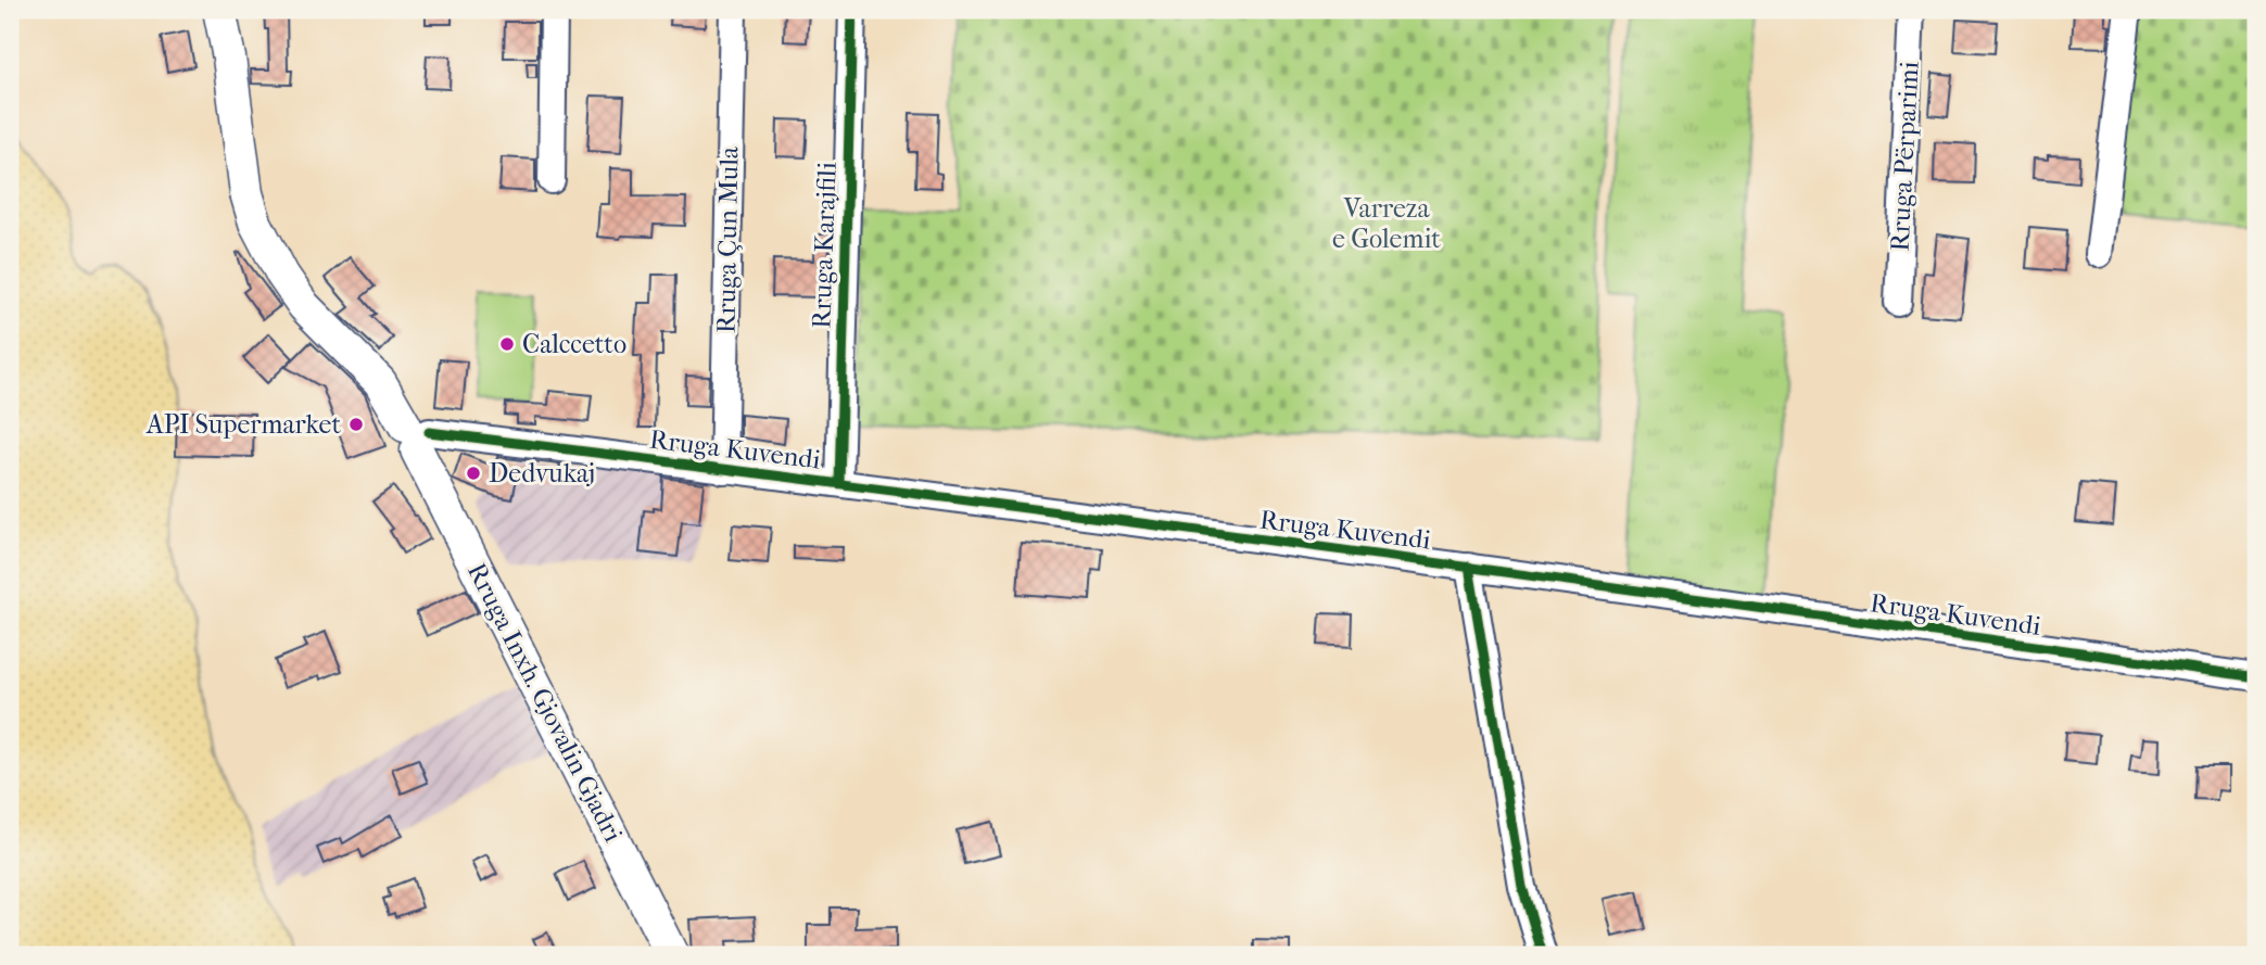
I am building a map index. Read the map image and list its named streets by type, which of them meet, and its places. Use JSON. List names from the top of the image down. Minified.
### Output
{"streets":{"main road":["Rruga Inxh. Gjovalin Gjadri"],"street":["Rruga Përparimi","Rruga Çun Mula","Rruga Karajfili","Rruga Kuvendi"]},"crossings":[["Rruga Çun Mula","Rruga Kuvendi"],["Rruga Karajfili","Rruga Kuvendi"],["Rruga Kuvendi","Rruga Inxh. Gjovalin Gjadri"]],"parks":["Varreza e Golemit"],"places":["Calccetto","API Supermarket","Dedvukaj"]}
